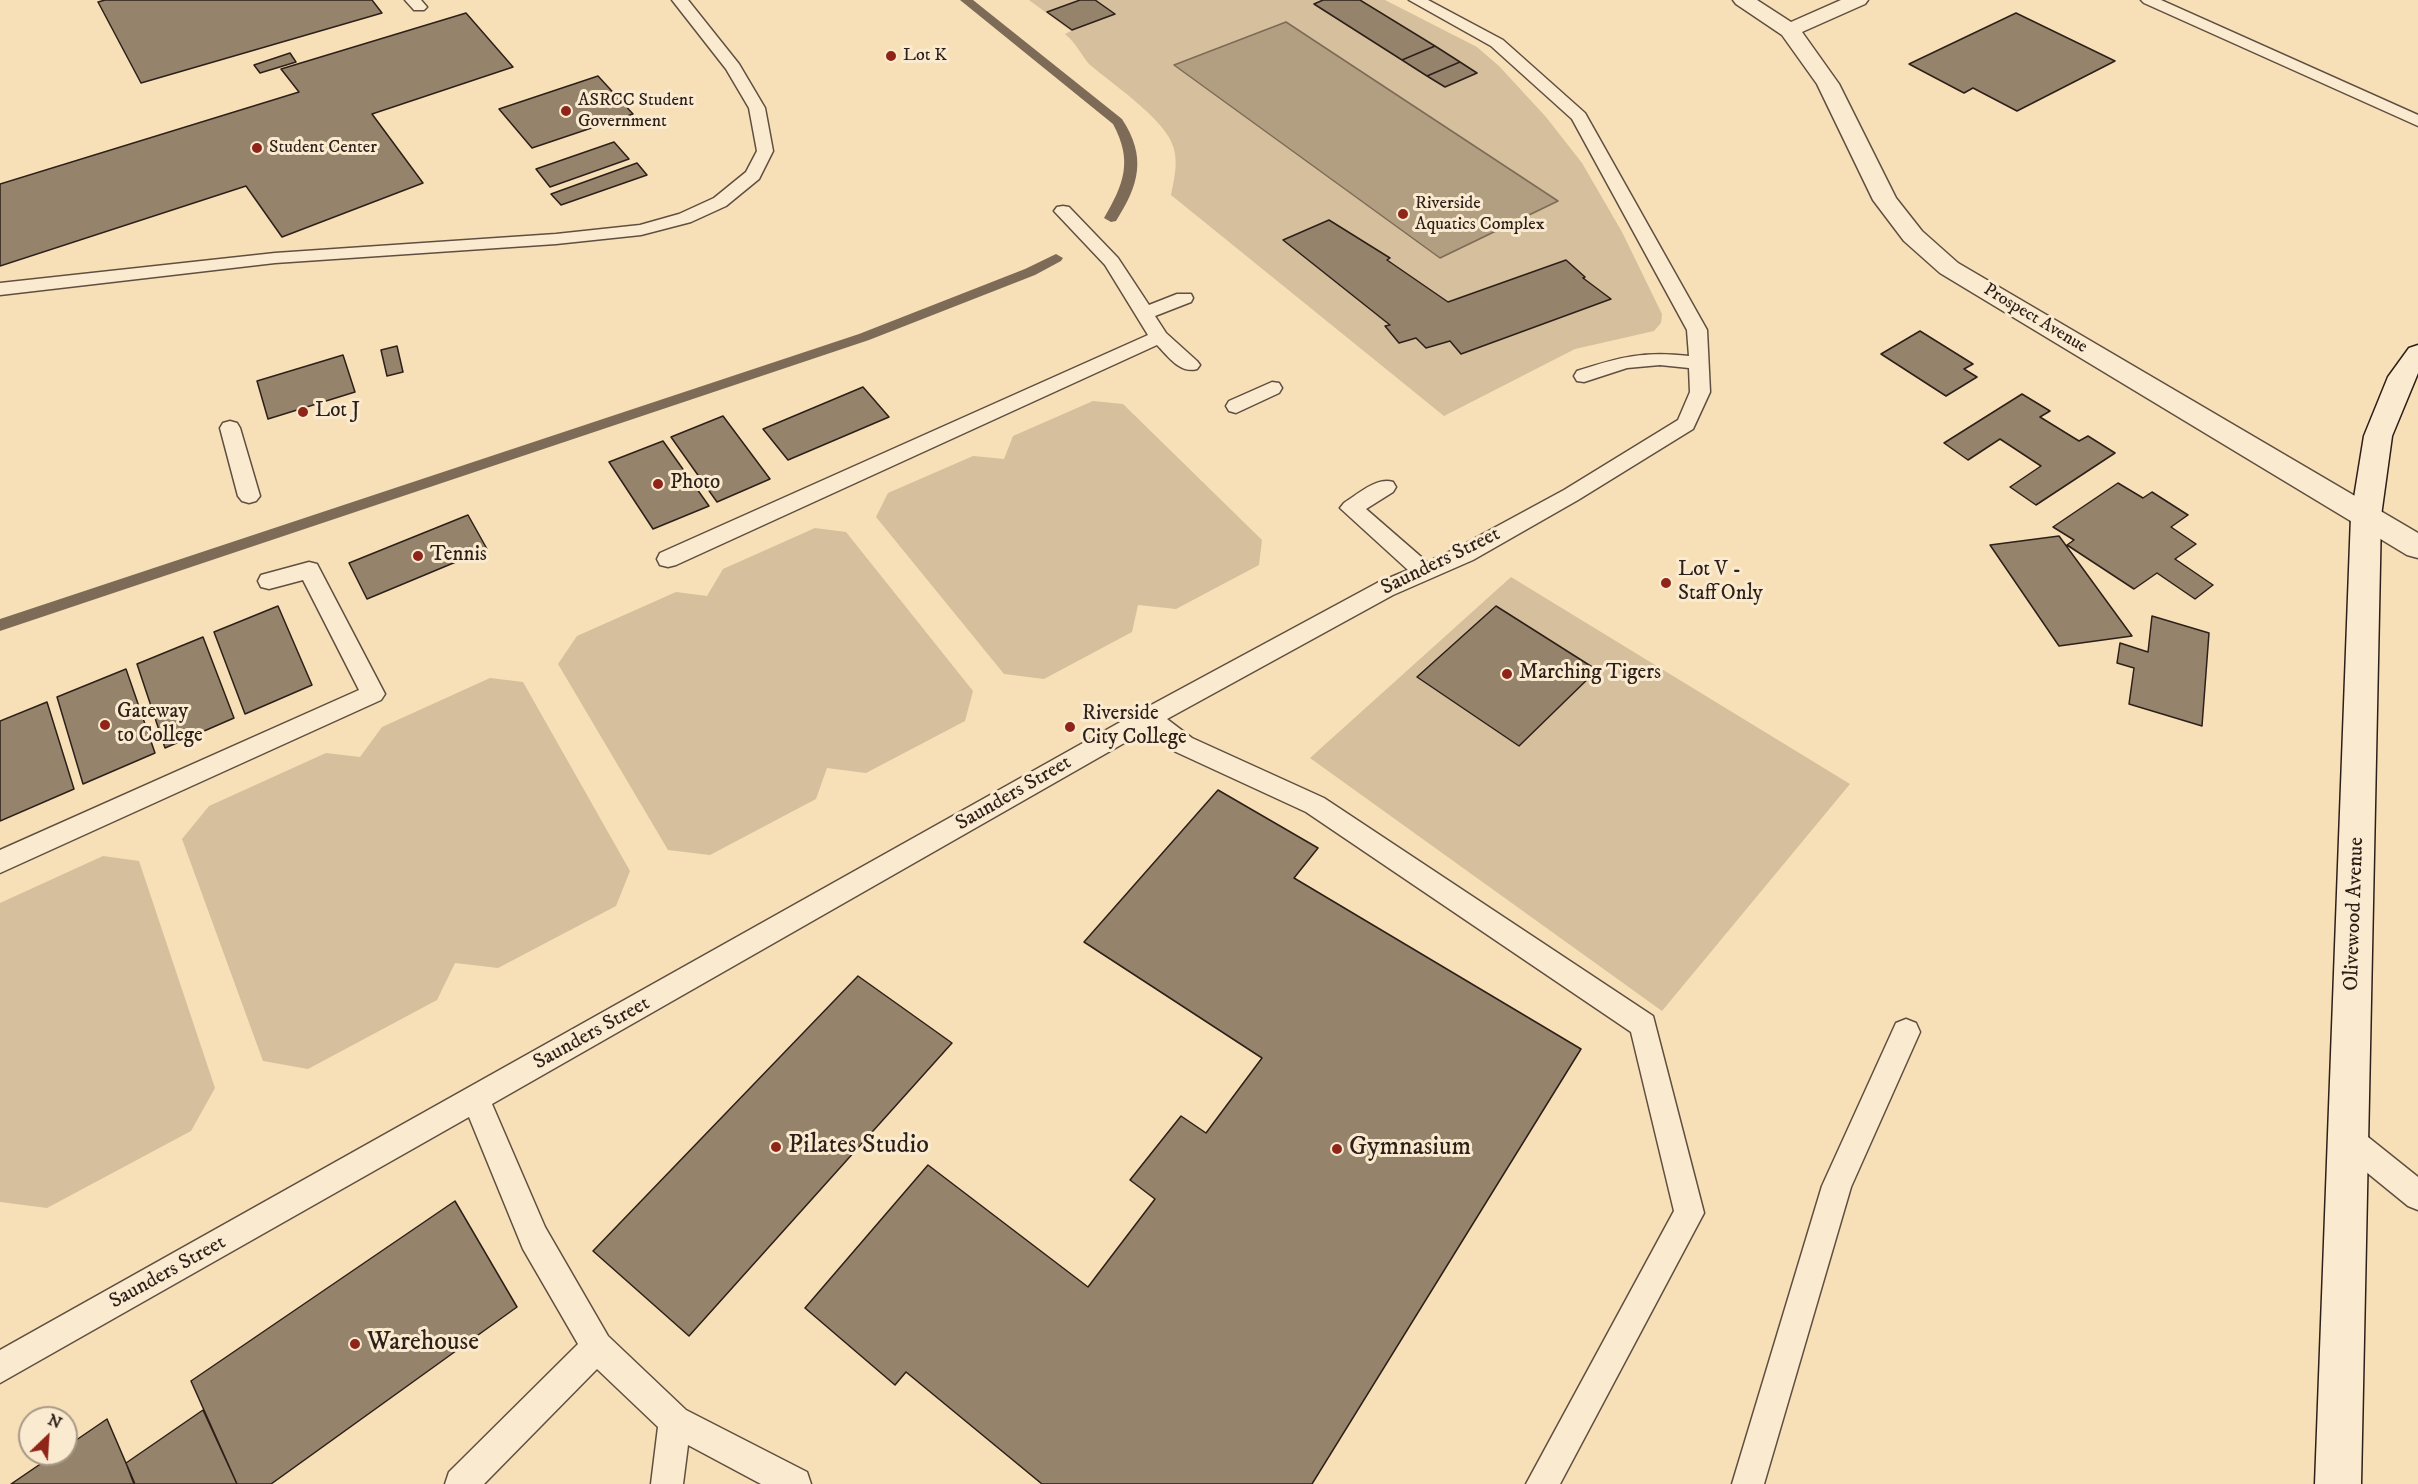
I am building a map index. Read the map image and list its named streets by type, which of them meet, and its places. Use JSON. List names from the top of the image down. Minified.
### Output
{"streets":{"street":["Prospect Avenue","Olivewood Avenue"],"lane":["Saunders Street"]},"crossings":[["Prospect Avenue","Olivewood Avenue"]],"places":["Lot K","ASRCC Student Government","Student Center","Riverside Aquatics Complex","Lot J","Photo","Tennis","Lot V - Staff Only","Marching Tigers","Gateway to College","Riverside City College","Pilates Studio","Gymnasium","Warehouse"],"north":"top right"}
